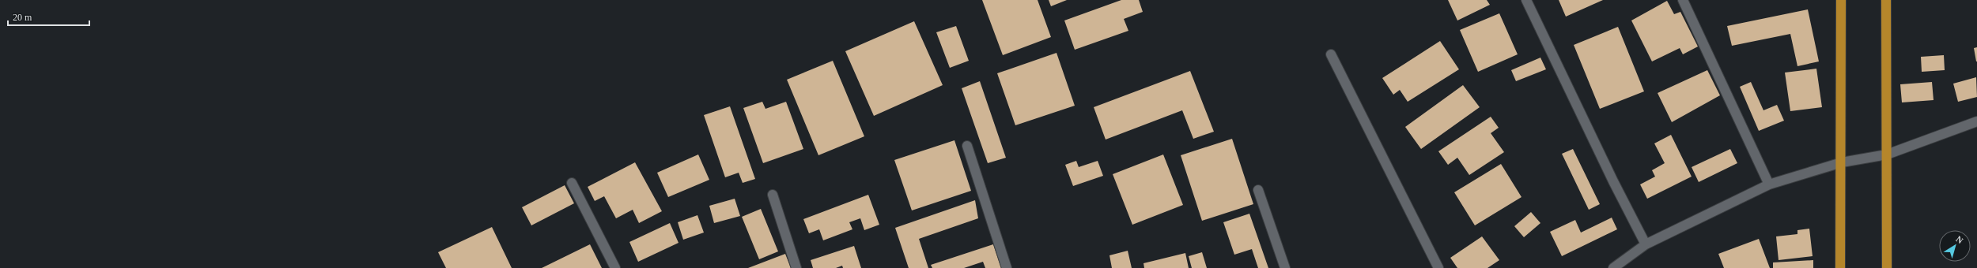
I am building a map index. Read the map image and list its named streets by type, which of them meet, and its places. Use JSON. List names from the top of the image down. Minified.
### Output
{"scale_bar":"20 m","north":"top right"}
